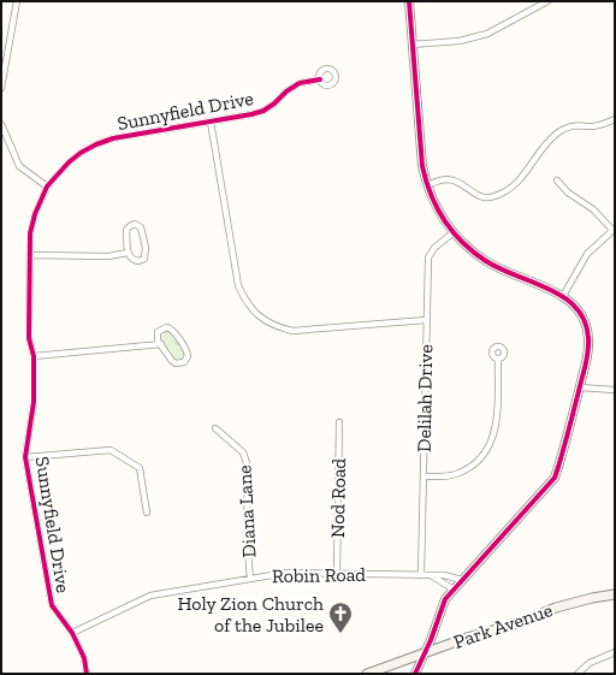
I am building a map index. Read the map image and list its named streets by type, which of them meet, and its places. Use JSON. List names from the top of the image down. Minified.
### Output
{"streets":{"main road":["Park Avenue"],"street":["Sunnyfield Drive","Delilah Drive","Nod Road","Diana Lane","Robin Road"]},"crossings":[["Sunnyfield Drive","Robin Road"],["Delilah Drive","Robin Road"],["Nod Road","Robin Road"],["Diana Lane","Robin Road"]],"places":{"church":["Holy Zion Church of the Jubilee"]}}
